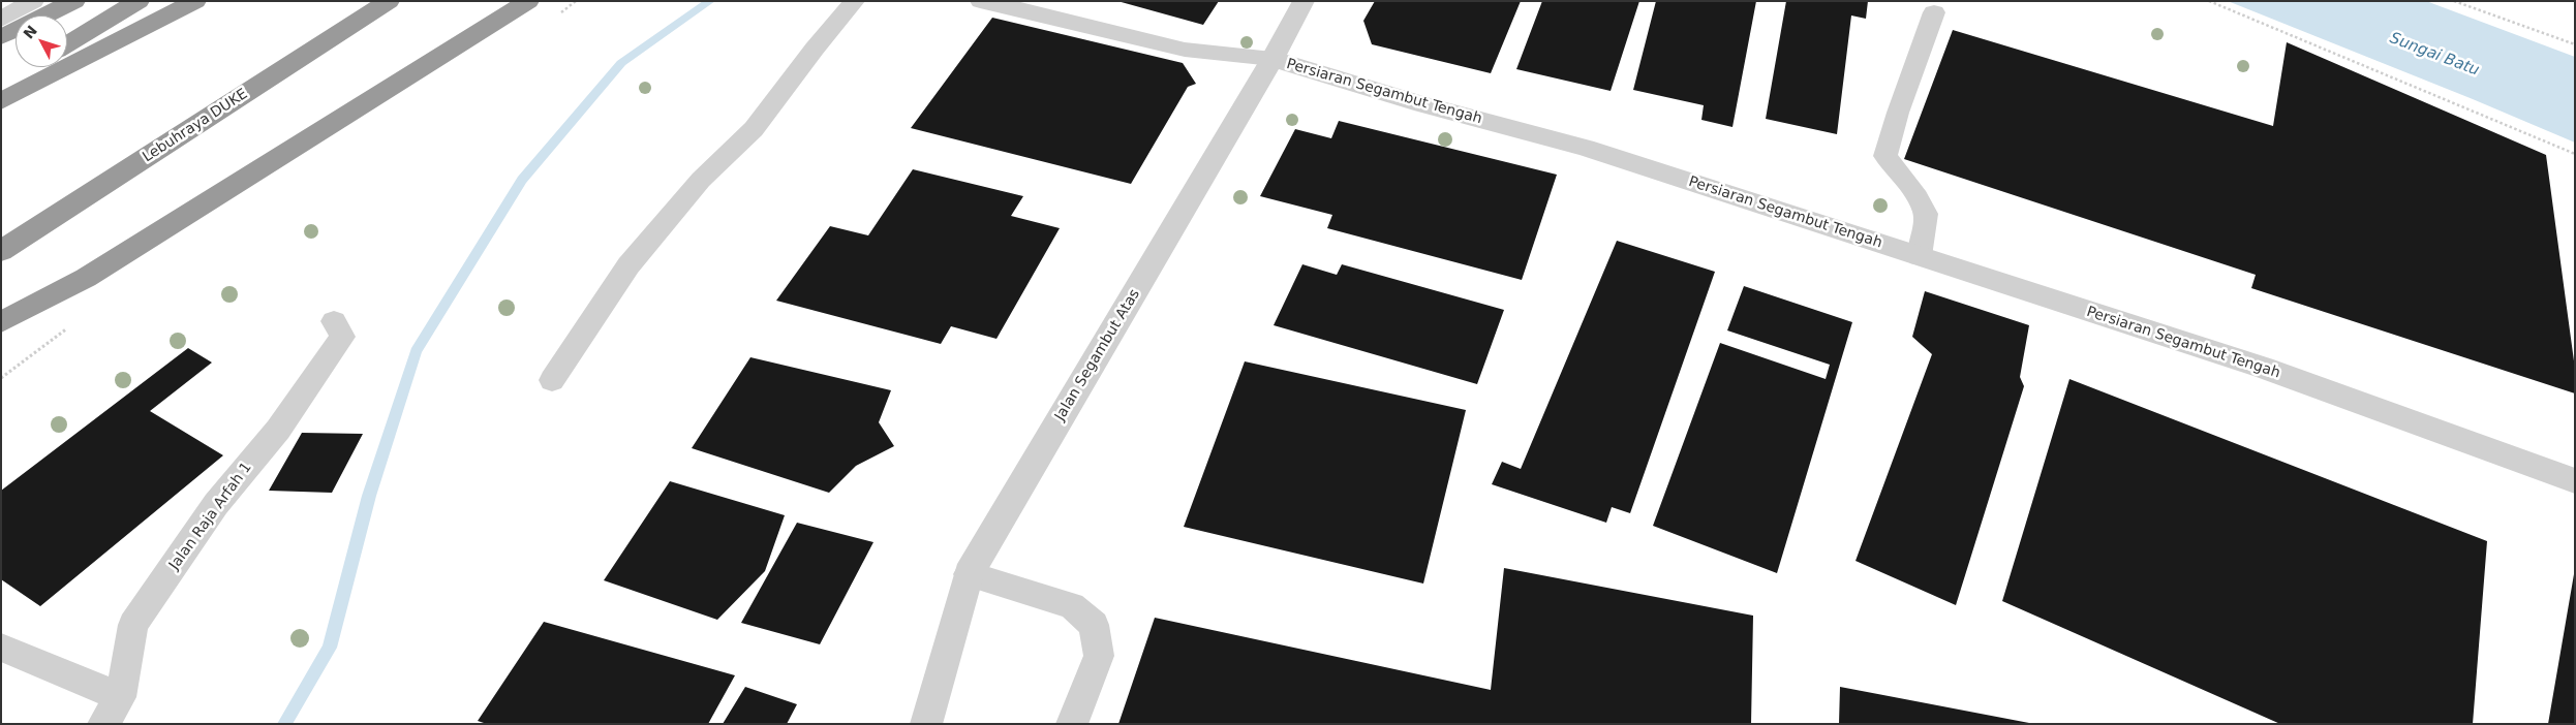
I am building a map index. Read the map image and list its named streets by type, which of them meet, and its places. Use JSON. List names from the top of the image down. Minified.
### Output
{"streets":{"highway":["Lebuhraya DUKE"],"street":["Persiaran Segambut Tengah","Jalan Segambut Atas"],"lane":["Jalan Raja Arfah 1"]},"crossings":[["Persiaran Segambut Tengah","Jalan Segambut Atas"]],"water":["Sungai Batu"],"north":"top left"}
